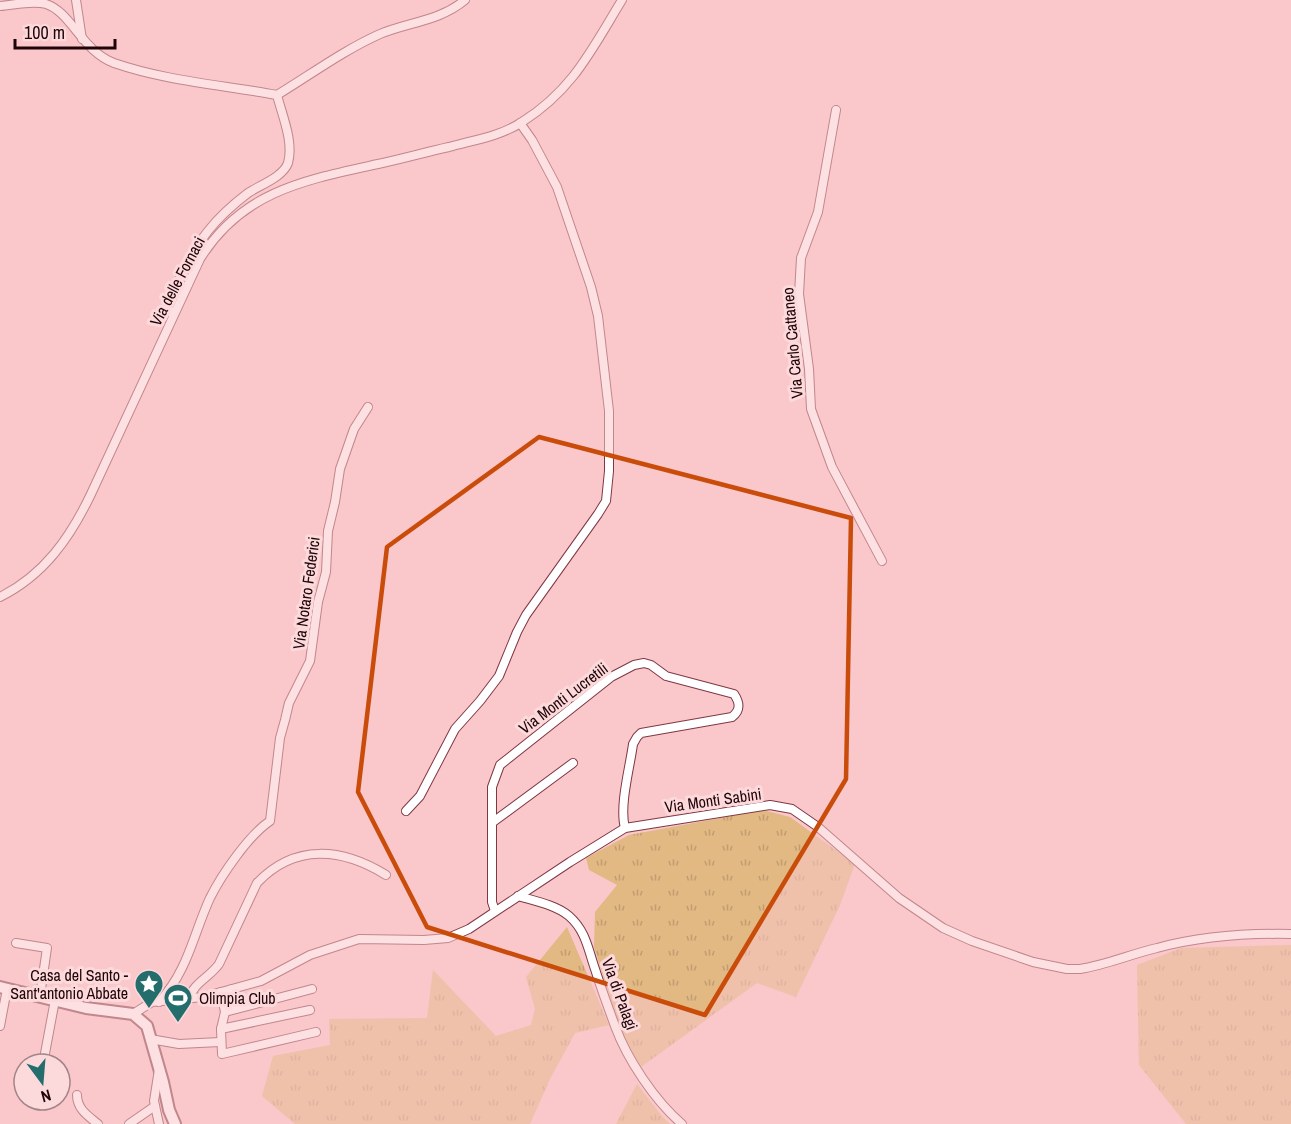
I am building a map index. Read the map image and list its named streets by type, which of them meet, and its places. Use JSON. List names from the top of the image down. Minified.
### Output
{"streets":{"street":["Via delle Fornaci","Via Carlo Cattaneo","Via Notaro Federici","Via Monti Lucretili","Via Monti Sabini","Via di Palagi"]},"crossings":[["Via Notaro Federici","Via Monti Sabini"],["Via Monti Lucretili","Via Monti Sabini"],["Via Monti Sabini","Via di Palagi"]],"places":{"place":["Casa del Santo - Sant'antonio Abbate"],"sports":["Olimpia Club"]},"scale_bar":"100 m","north":"bottom"}
